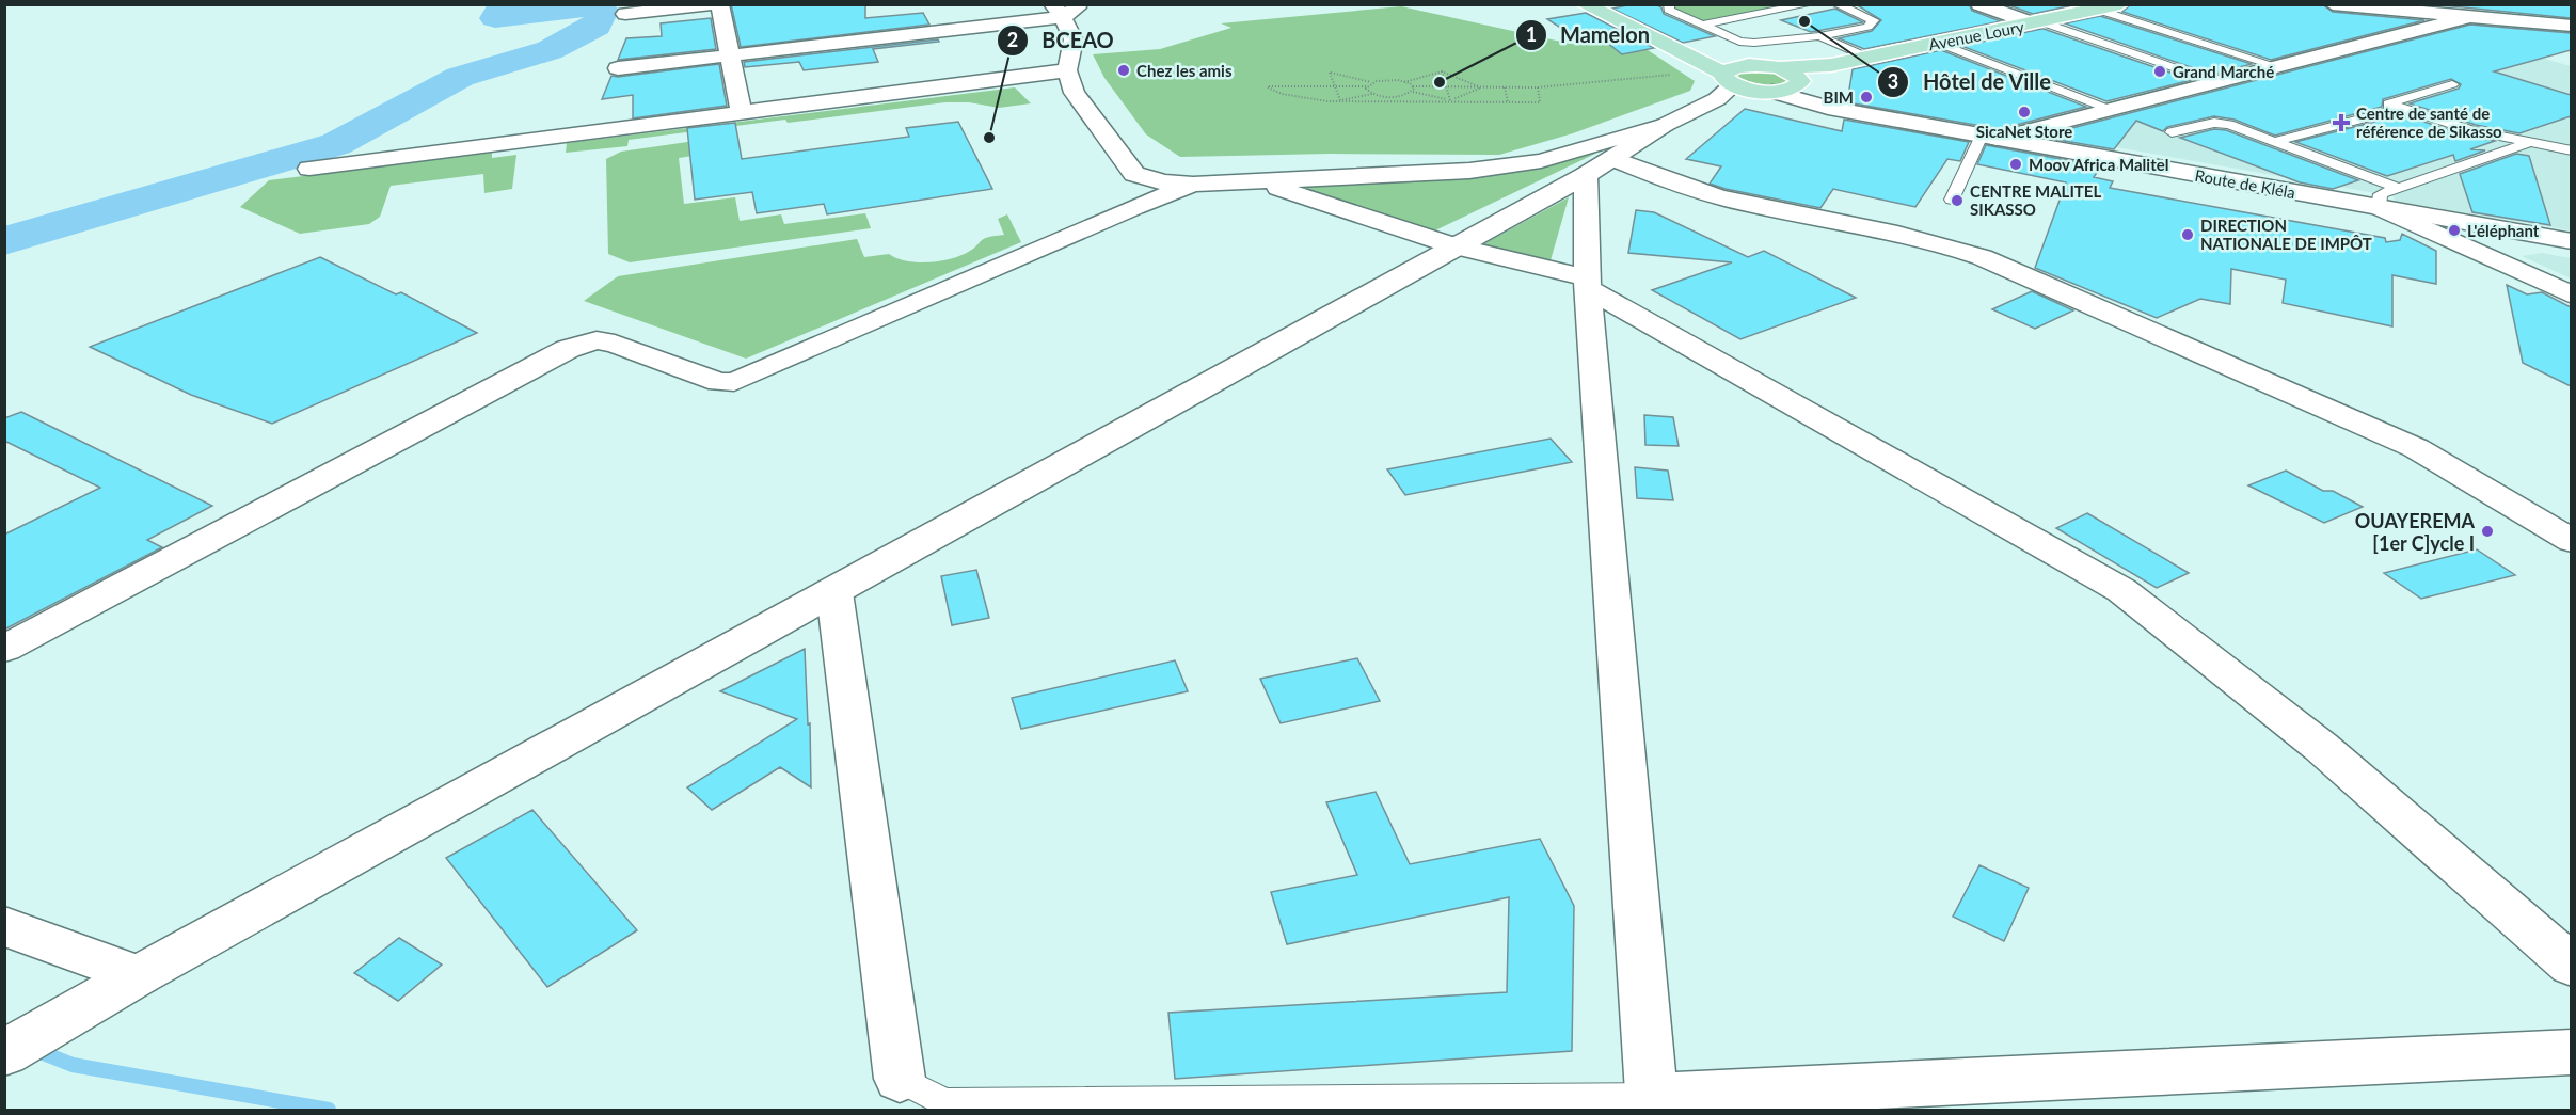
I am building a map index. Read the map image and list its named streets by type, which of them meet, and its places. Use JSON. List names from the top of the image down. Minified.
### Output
{"streets":{"main road":["Avenue Loury"],"street":["Route de Kléla"]},"places":{"other":["Hôtel de Ville","Chez les amis","Grand Marché","Mamelon","BIM","SicaNet Store","BCEAO","Moov Africa Malitel","CENTRE MALITEL SIKASSO","L'éléphant","DIRECTION NATIONALE DE IMPÔT","OUAYEREMA [1er C]ycle I"],"health":["Centre de santé de référence de Sikasso"]}}
